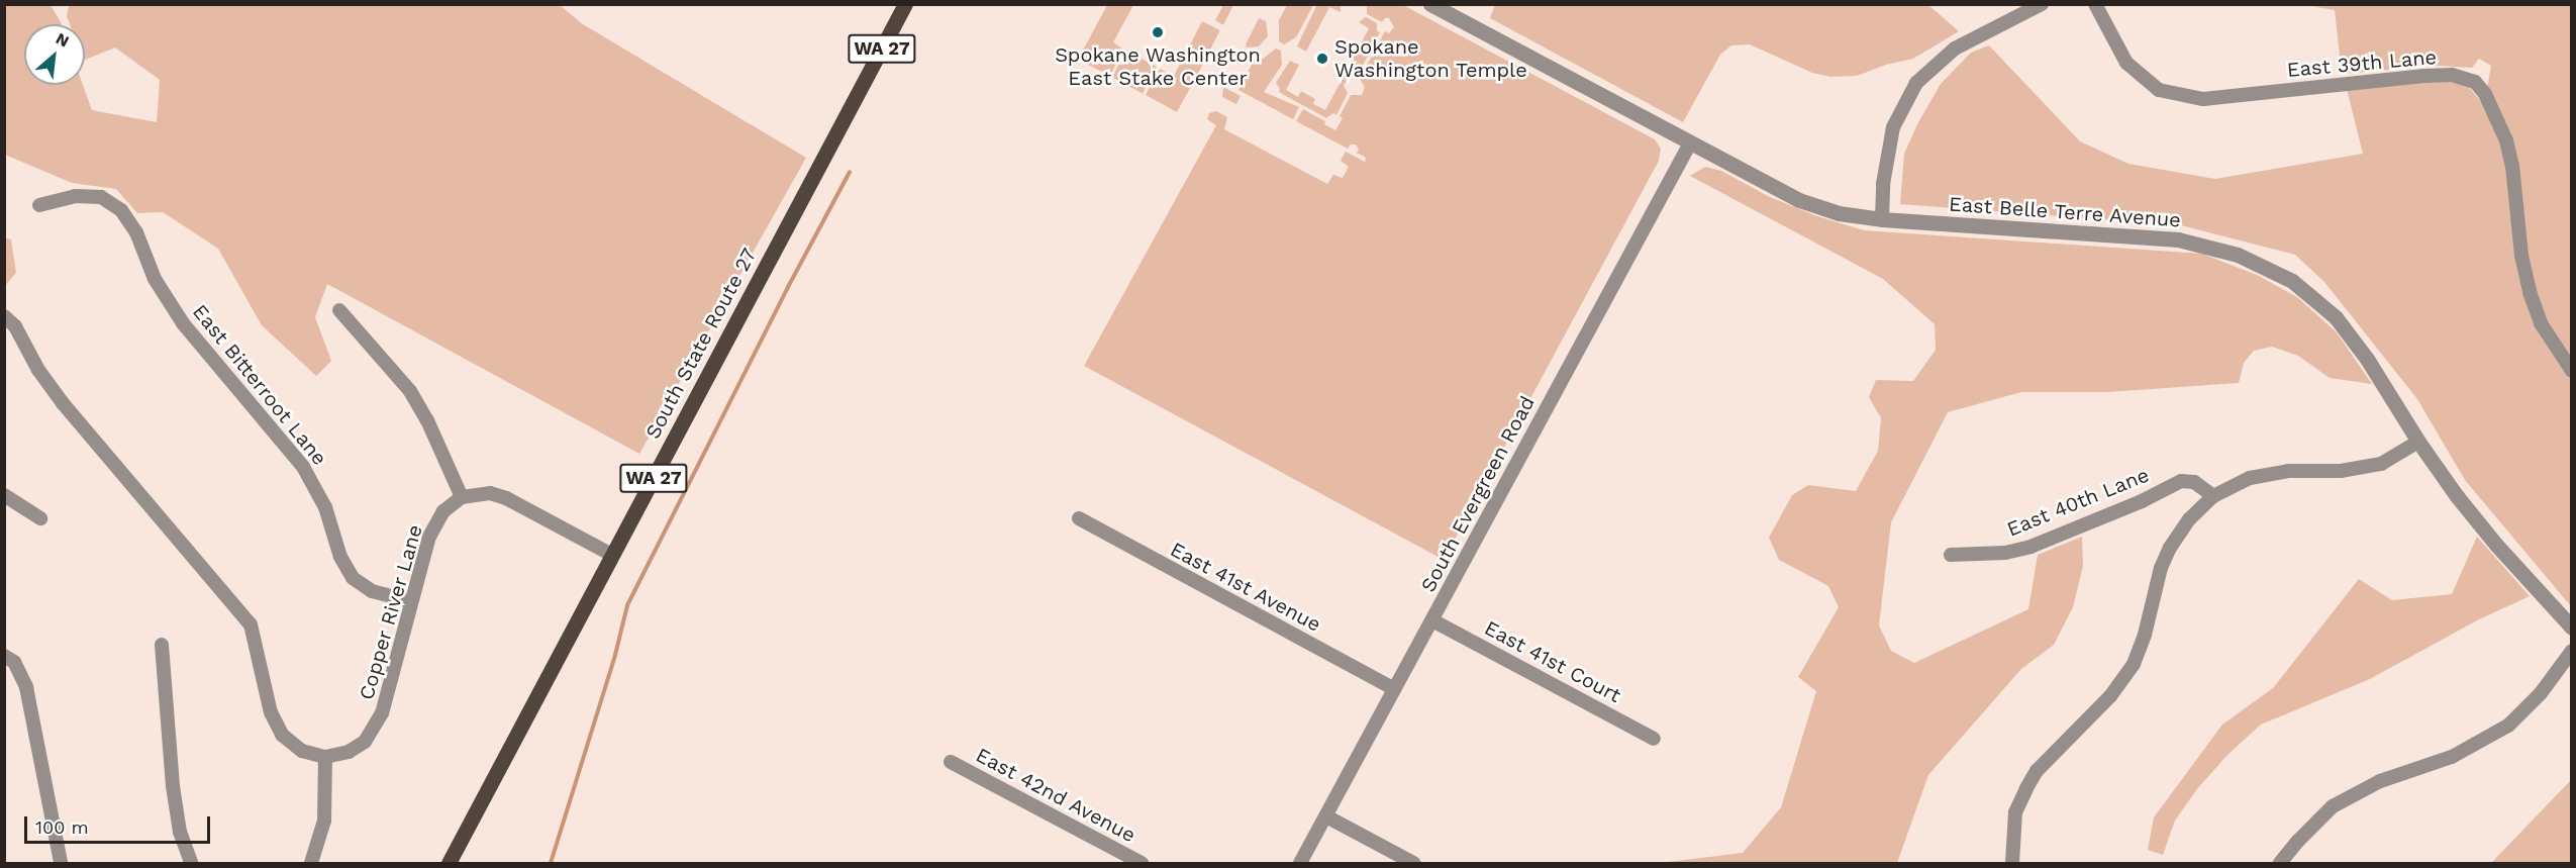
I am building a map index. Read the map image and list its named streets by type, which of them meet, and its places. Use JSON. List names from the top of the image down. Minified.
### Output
{"streets":{"main road":["WA 27","South State Route 27"],"street":["East 39th Lane","East Belle Terre Avenue","East Bitterroot Lane","South Evergreen Road","East 40th Lane","East 41st Avenue","Copper River Lane","East 41st Court","East 42nd Avenue"]},"crossings":[["East Belle Terre Avenue","South Evergreen Road"],["East Bitterroot Lane","Copper River Lane"],["South Evergreen Road","East 41st Avenue"],["South Evergreen Road","East 41st Court"]],"places":["Spokane Washington East Stake Center","Spokane Washington Temple"],"scale_bar":"100 m","north":"top right"}
